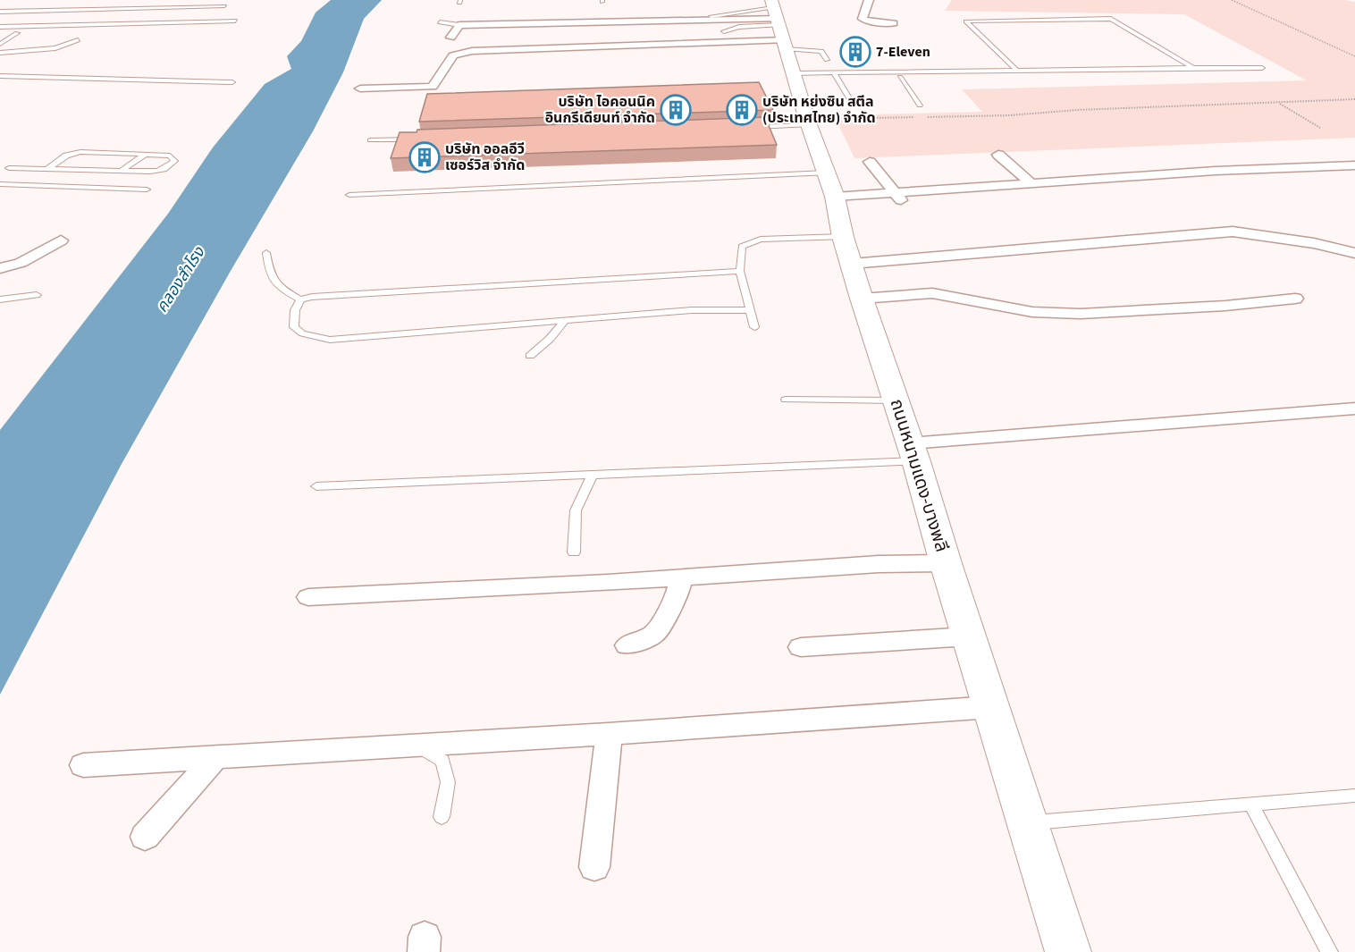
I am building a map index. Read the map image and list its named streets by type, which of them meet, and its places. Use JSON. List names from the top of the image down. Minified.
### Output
{"streets":{"main road":["ถนนหนามแดง-บางพลี"]},"water":["คลองสำโรง"],"places":{"building":["7-Eleven","บริษัท ไอคอนนิค อินกรีเดียนท์ จำกัด","บริษัท หย่งซิน สตีล (ประเทศไทย) จํากัด","บริษัท ออลอีวี เซอร์วิส จำกัด"]}}
